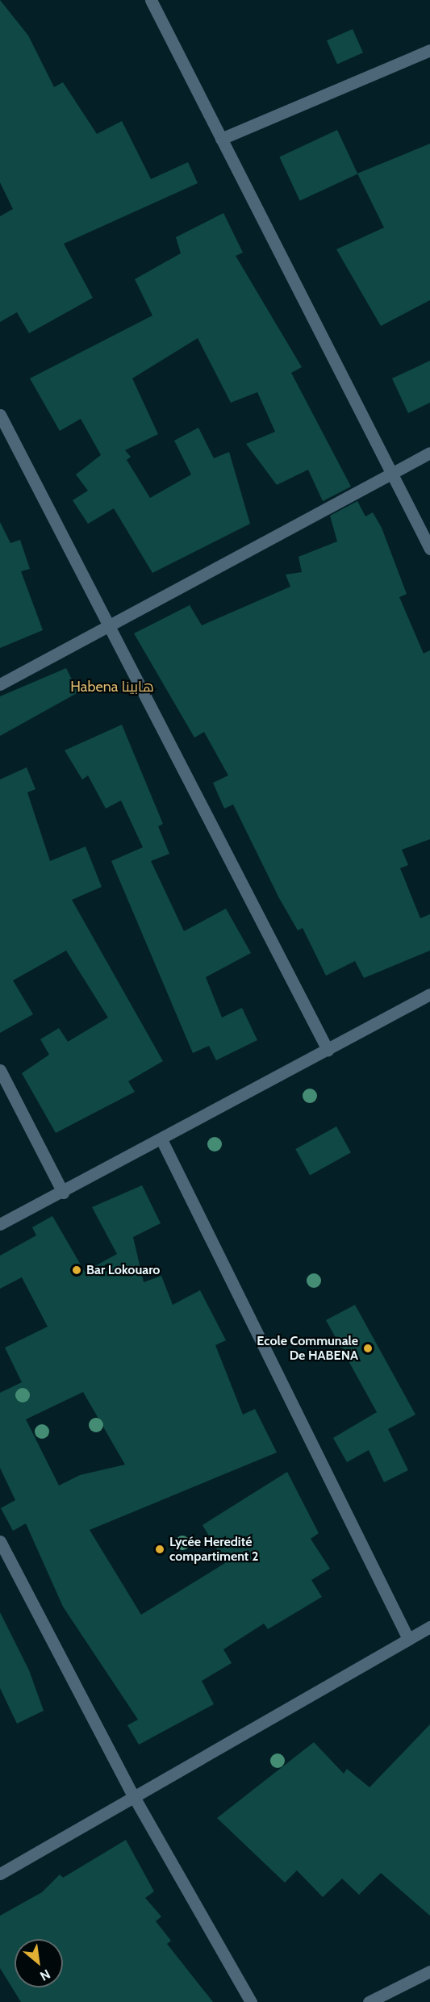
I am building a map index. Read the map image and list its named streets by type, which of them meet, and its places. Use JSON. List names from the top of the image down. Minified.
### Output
{"districts":["Habena هابينا"],"places":["Bar Lokouaro","Ecole Communale De HABENA","Lycée Heredité compartiment 2"],"north":"bottom right"}
